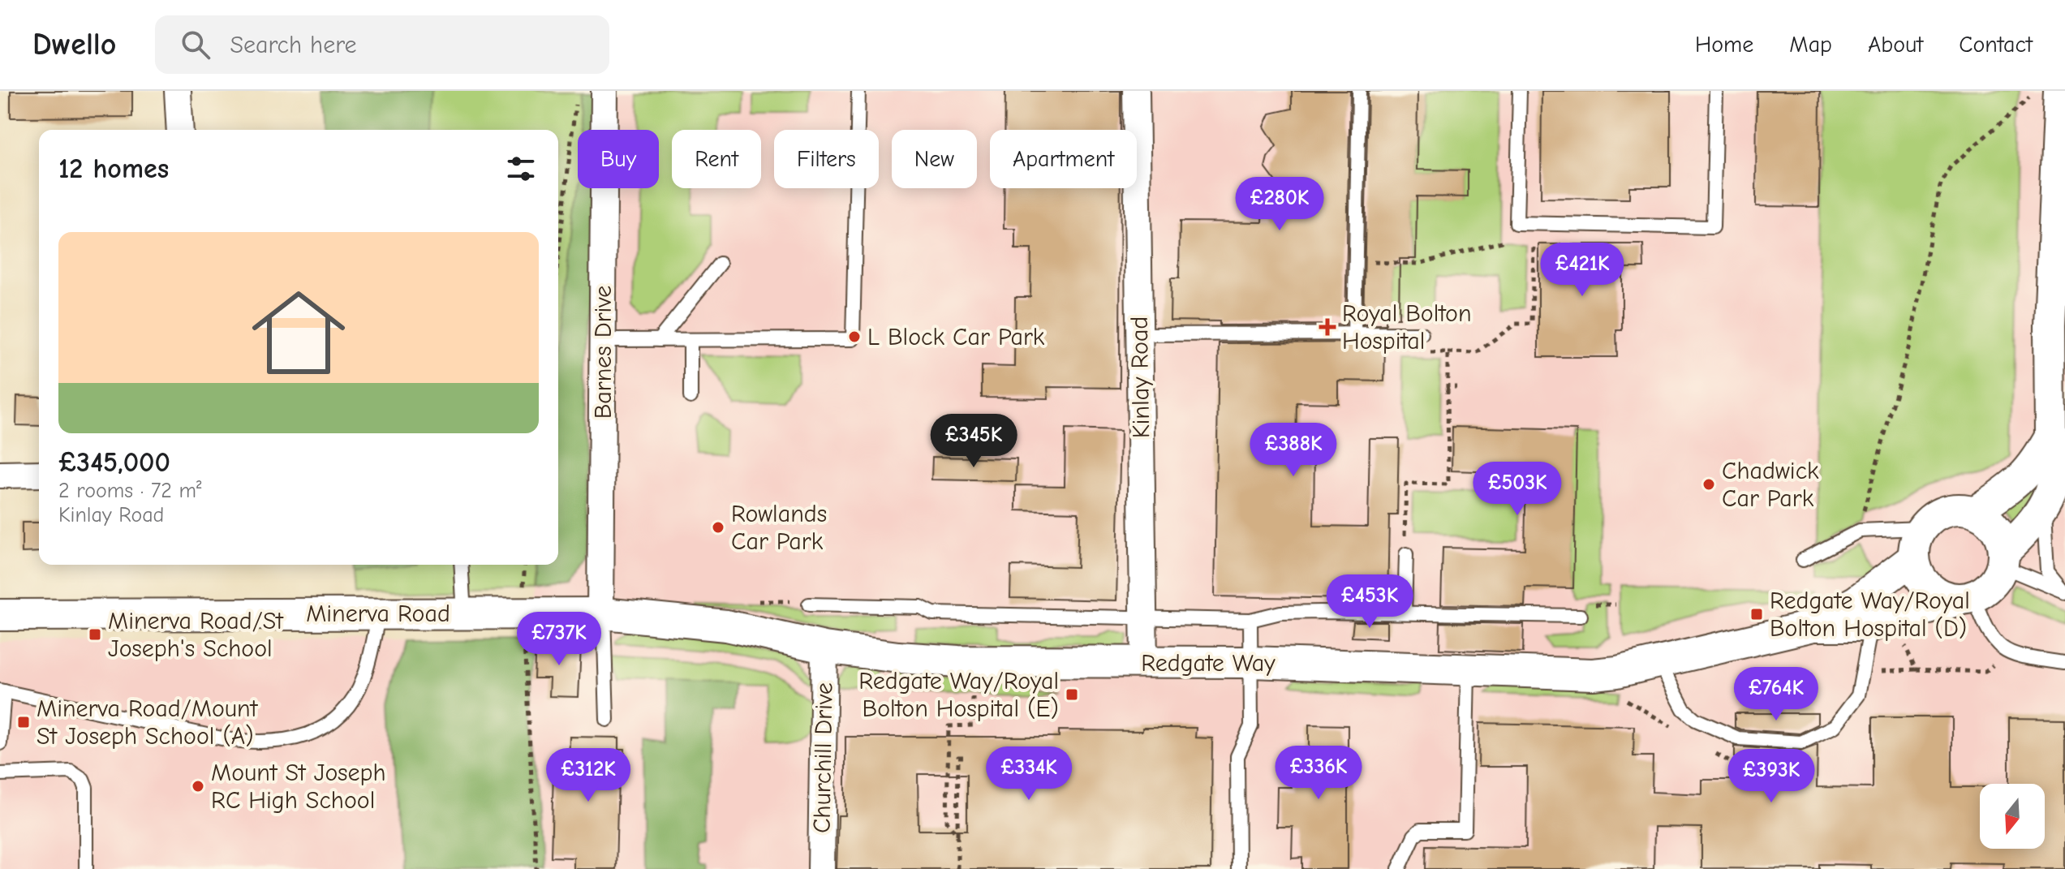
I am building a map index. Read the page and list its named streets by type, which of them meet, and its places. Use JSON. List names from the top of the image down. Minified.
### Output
{"streets":{"street":["Barnes Drive","Kinlay Road","Minerva Road","Redgate Way","Churchill Drive"]},"crossings":[["Barnes Drive","Minerva Road"],["Barnes Drive","Redgate Way"],["Kinlay Road","Redgate Way"],["Minerva Road","Redgate Way"],["Redgate Way","Churchill Drive"]],"places":{"health":["Royal Bolton Hospital"],"other":["L Block Car Park","Chadwick Car Park","Rowlands Car Park","Mount St Joseph RC High School"],"transit":["Redgate Way/Royal Bolton Hospital (D)","Minerva Road/St Joseph's School","Redgate Way/Royal Bolton Hospital (E)","Minerva Road/Mount St Joseph School (A)"]},"north":"bottom","page":{"header":"Dwello","search":"Search here","nav":["Home","Map","About","Contact"],"chip":["Buy","Rent","Filters","New","Apartment"],"heading":"12 homes","price":["£280K","£421K","£345K","£388K","£503K","£453K","£737K","£764K","£336K","£334K","£312K","£393K"],"list":[{"name":"£345,000","note":"2 rooms · 72 m² · Kinlay Road"}]}}
